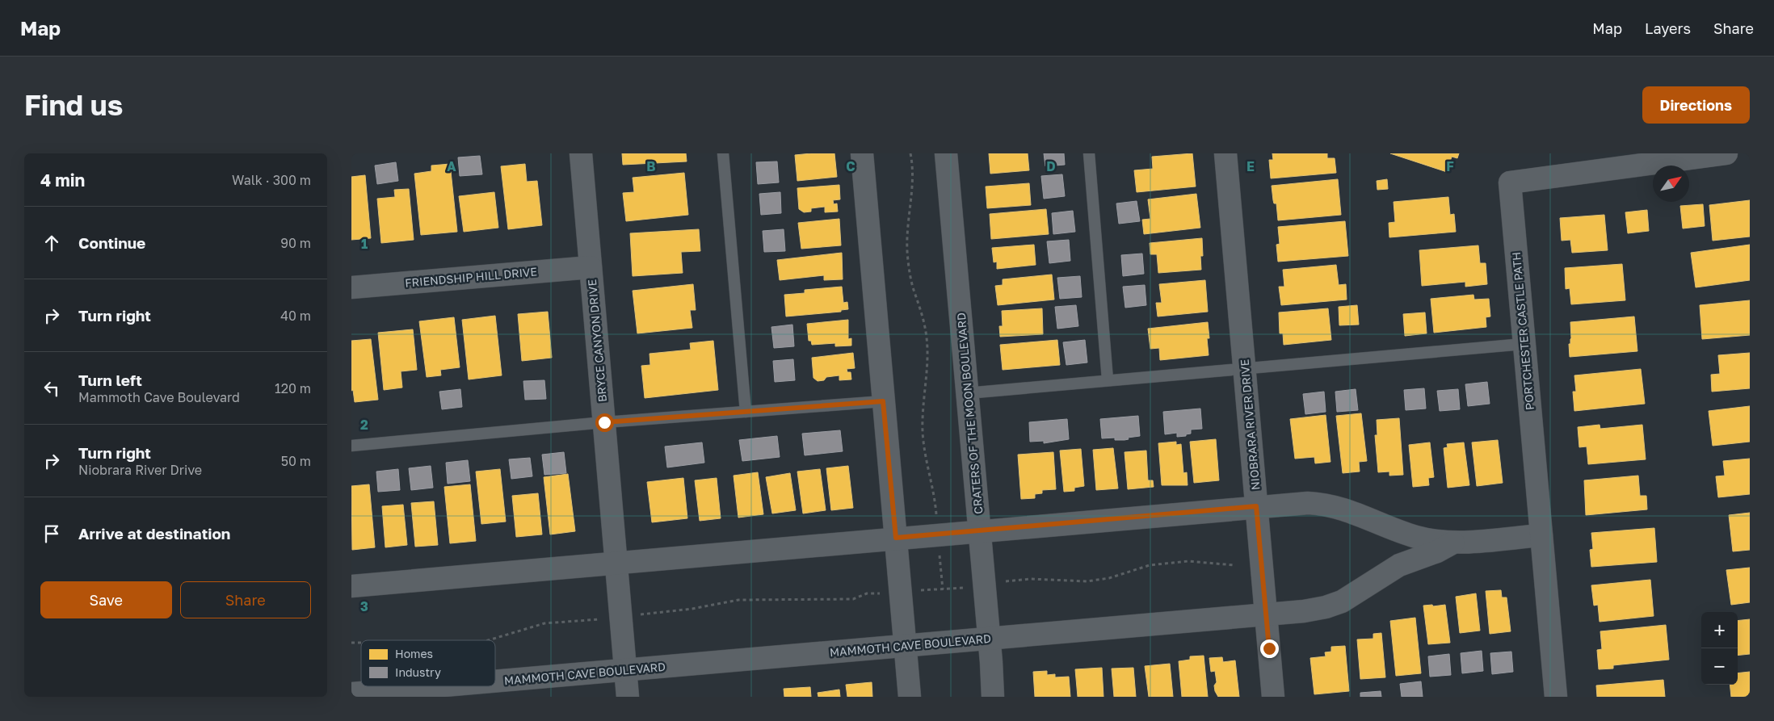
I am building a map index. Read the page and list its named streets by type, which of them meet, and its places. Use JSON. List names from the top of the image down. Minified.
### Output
{"streets":{"street":["FRIENDSHIP HILL DRIVE","PORTCHESTER CASTLE PATH","BRYCE CANYON DRIVE","CRATERS OF THE MOON BOULEVARD","NIOBRARA RIVER DRIVE","MAMMOTH CAVE BOULEVARD"]},"crossings":[["FRIENDSHIP HILL DRIVE","BRYCE CANYON DRIVE"],["PORTCHESTER CASTLE PATH","MAMMOTH CAVE BOULEVARD"],["BRYCE CANYON DRIVE","MAMMOTH CAVE BOULEVARD"],["CRATERS OF THE MOON BOULEVARD","MAMMOTH CAVE BOULEVARD"],["NIOBRARA RIVER DRIVE","MAMMOTH CAVE BOULEVARD"]],"legend":["Homes","Industry"],"north":"top right","page":{"header":"Map","nav":["Map","Layers","Share"],"buttons":["Directions",["Save","Share"]],"title":"Find us","heading":["4 min","Walk · 300 m"],"list":[["Continue","90 m"],["Turn right","40 m"],["Turn left","Mammoth Cave Boulevard","120 m"],["Turn right","Niobrara River Drive","50 m"],"Arrive at destination"],"map_buttons":["+","−"]},"grid":{"columns":["A","B","C","D","E","F"],"rows":["1","2","3"]}}
